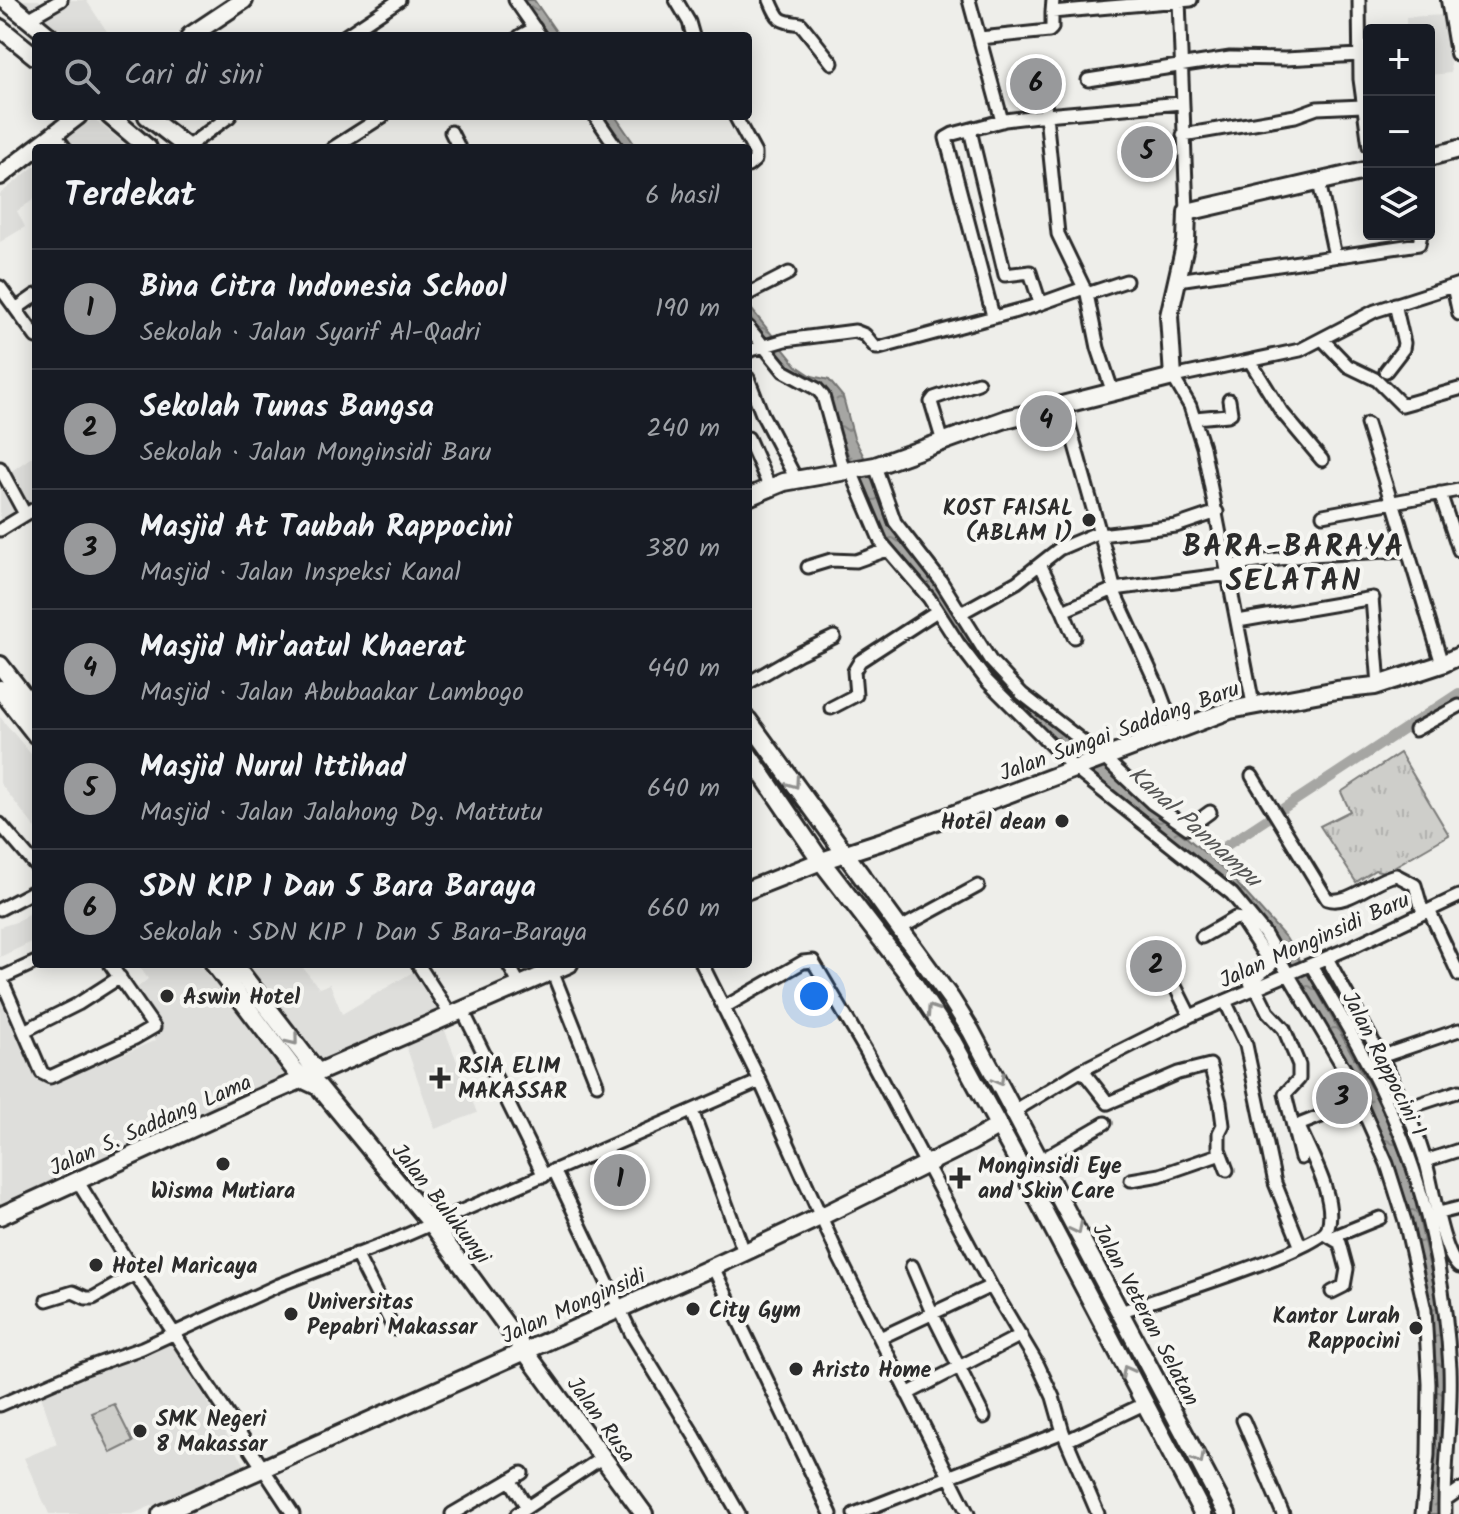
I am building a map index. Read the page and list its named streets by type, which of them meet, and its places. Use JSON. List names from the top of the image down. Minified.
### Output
{"streets":{"main road":["Jalan Sungai Saddang Baru","Jalan S. Saddang Lama","Jalan Bulukunyi","Jalan Monginsidi","Jalan Veteran Selatan","Jalan Rusa"],"street":["Jalan Monginsidi Baru","Jalan Rappocini 1"]},"crossings":[["Jalan Sungai Saddang Baru","Jalan Veteran Selatan"],["Jalan Monginsidi Baru","Jalan Rappocini 1"],["Jalan Monginsidi Baru","Jalan Veteran Selatan"],["Jalan S. Saddang Lama","Jalan Bulukunyi"],["Jalan Bulukunyi","Jalan Monginsidi"],["Jalan Bulukunyi","Jalan Rusa"],["Jalan Monginsidi","Jalan Veteran Selatan"],["Jalan Monginsidi","Jalan Rusa"]],"districts":["BARA-BARAYA SELATAN"],"water":["Kanal Pannampu"],"places":{"other":["KOST FAISAL (ABLAM 1)","Hotel dean","Aswin Hotel","Wisma Mutiara","Hotel Maricaya","City Gym","Universitas Pepabri Makassar","Kantor Lurah Rappocini","Aristo Home","SMK Negeri 8 Makassar"],"health":["RSIA ELIM MAKASSAR","Monginsidi Eye and Skin Care"]},"page":{"map_buttons":["+","−"],"search":"Cari di sini","pins":["6","5","4","2","3","1"],"heading":["Terdekat","6 hasil"],"list":[{"mark":"1","name":"Bina Citra Indonesia School","note":"Sekolah · Jalan Syarif Al-Qadri","value":"190 m"},{"mark":"2","name":"Sekolah Tunas Bangsa","note":"Sekolah · Jalan Monginsidi Baru","value":"240 m"},{"mark":"3","name":"Masjid At Taubah Rappocini","note":"Masjid · Jalan Inspeksi Kanal","value":"380 m"},{"mark":"4","name":"Masjid Mir'aatul Khaerat","note":"Masjid · Jalan Abubaakar Lambogo","value":"440 m"},{"mark":"5","name":"Masjid Nurul Ittihad","note":"Masjid · Jalan Jalahong Dg. Mattutu","value":"640 m"},{"mark":"6","name":"SDN KIP 1 Dan 5 Bara Baraya","note":"Sekolah · SDN KIP 1 Dan 5 Bara-Baraya","value":"660 m"}]}}
